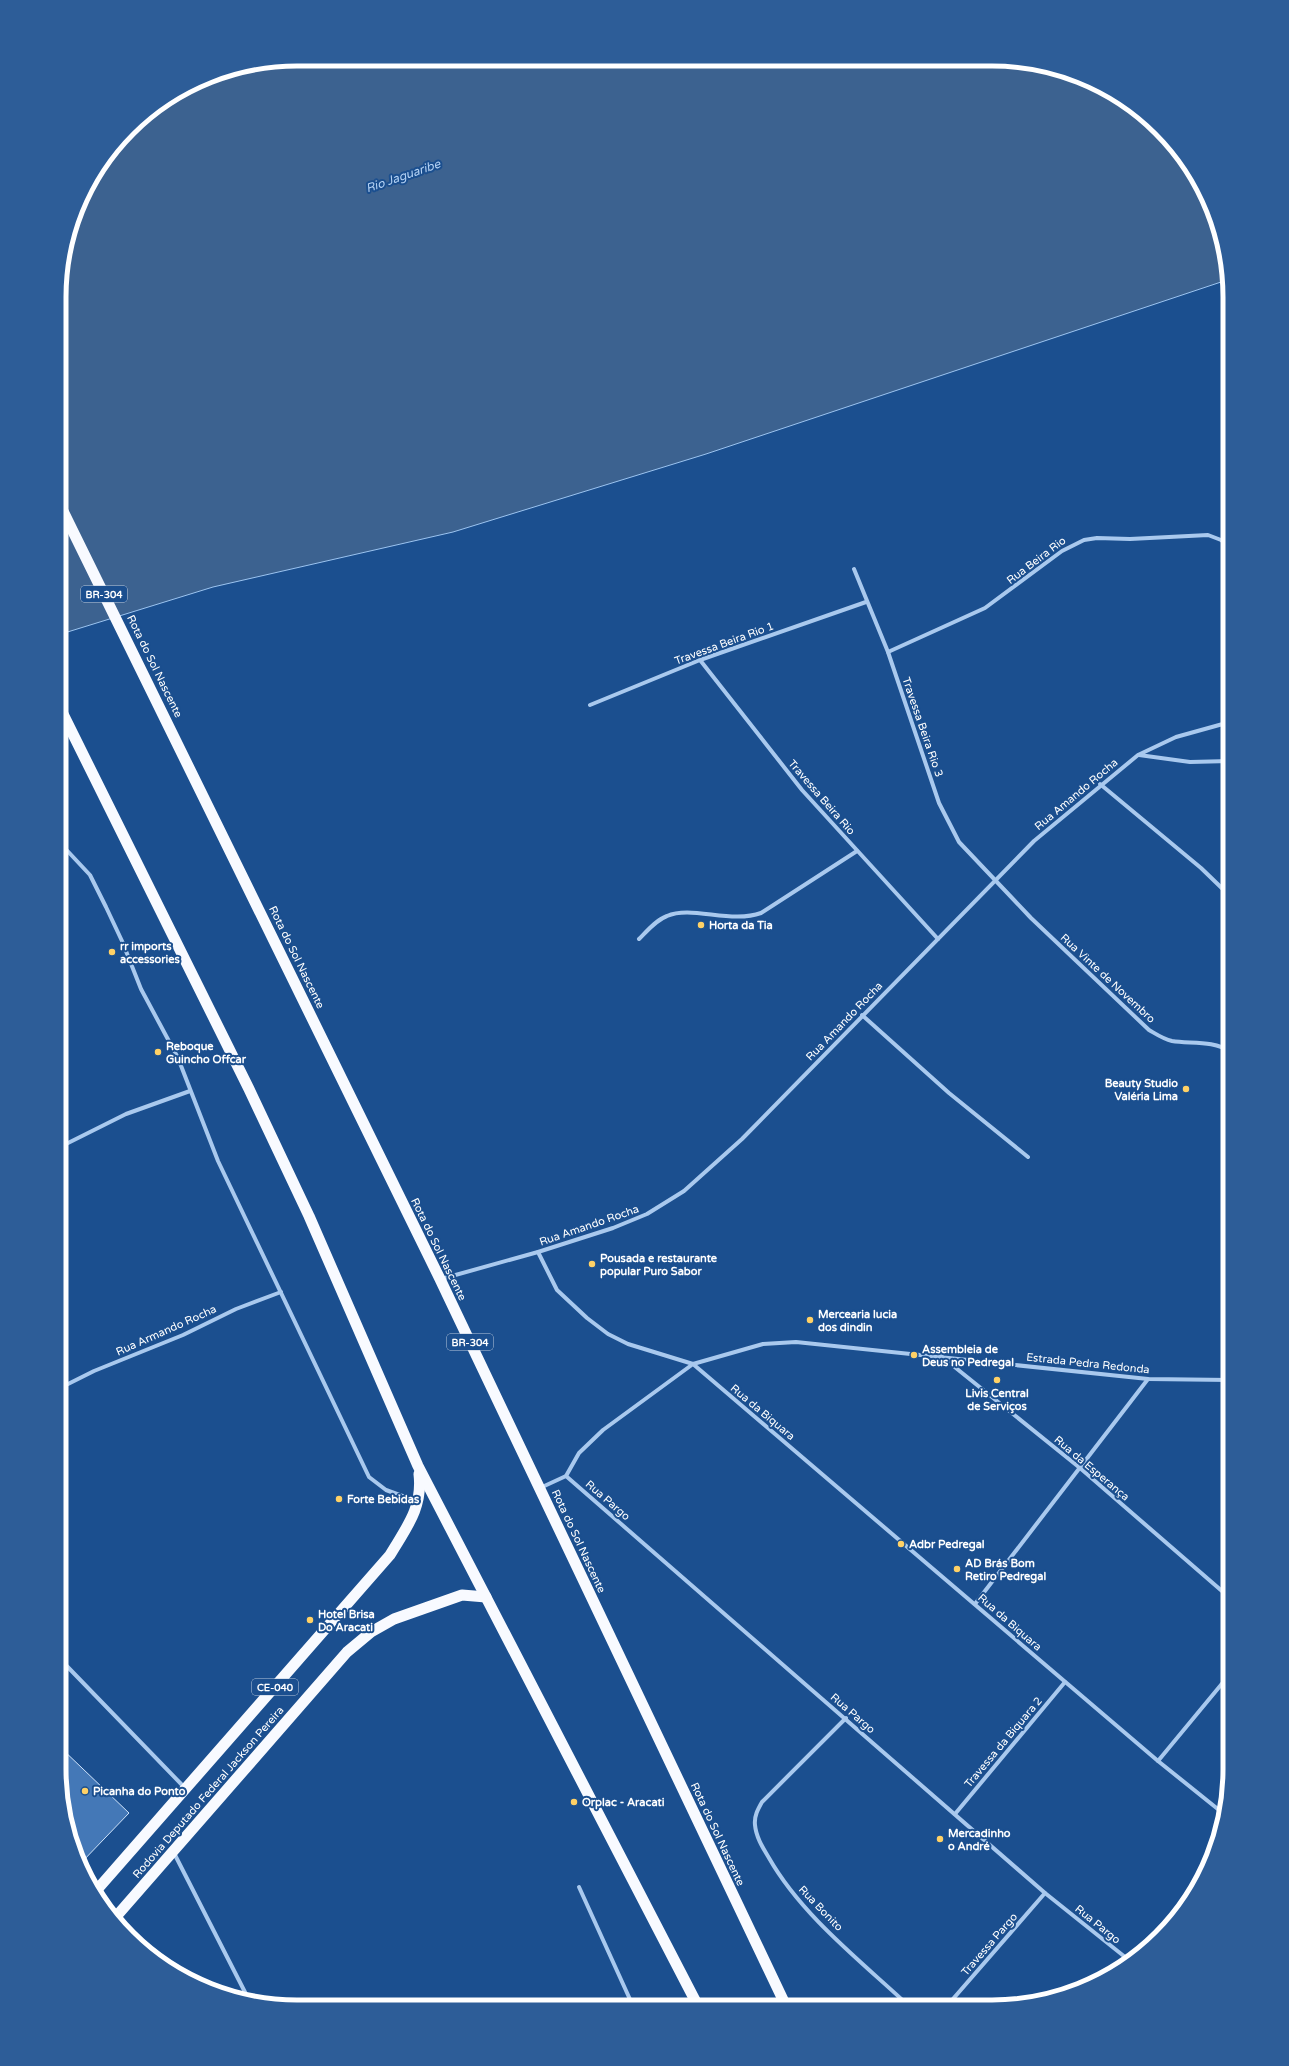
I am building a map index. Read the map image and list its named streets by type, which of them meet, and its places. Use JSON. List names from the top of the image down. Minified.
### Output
{"streets":{"highway":["BR-304","Rota do Sol Nascente","CE-040","Rodovia Deputado Federal Jackson Pereira"],"street":["Rua Beira Rio","Travessa Beira Rio 1","Travessa Beira Rio 3","Rua Amando Rocha","Travessa Beira Rio","Rua Vinte de Novembro","Rua Armando Rocha","Estrada Pedra Redonda","Rua da Biquara","Rua da Esperança","Rua Pargo","Travessa da Biquara 2","Rua Bonito","Travessa Pargo"]},"crossings":[["Rua Beira Rio","Travessa Beira Rio 3"],["Travessa Beira Rio 1","Travessa Beira Rio 3"],["Travessa Beira Rio 1","Travessa Beira Rio"],["Rota do Sol Nascente","Rua Amando Rocha"],["Travessa Beira Rio 3","Rua Amando Rocha"],["Travessa Beira Rio 3","Rua Vinte de Novembro"],["Rua Amando Rocha","Travessa Beira Rio"],["Rua Amando Rocha","Rua Vinte de Novembro"],["Estrada Pedra Redonda","Rua da Biquara"],["Estrada Pedra Redonda","Rua da Esperança"],["Rua da Biquara","Travessa da Biquara 2"],["Rua Pargo","Travessa da Biquara 2"],["Rua Pargo","Rua Bonito"],["Rua Pargo","Travessa Pargo"]],"water":["Rio Jaguaribe"],"places":["Horta da Tia","rr imports accessories","Reboque Guincho Offcar","Beauty Studio Valéria Lima","Pousada e restaurante popular Puro Sabor","Mercearia lucia dos dindin","Assembleia de Deus no Pedregal","Livis Central de Serviços","Forte Bebidas","Adbr Pedregal","AD Brás Bom Retiro Pedregal","Hotel Brisa Do Aracati","Picanha do Ponto","Orplac - Aracati","Mercadinho o André"]}
